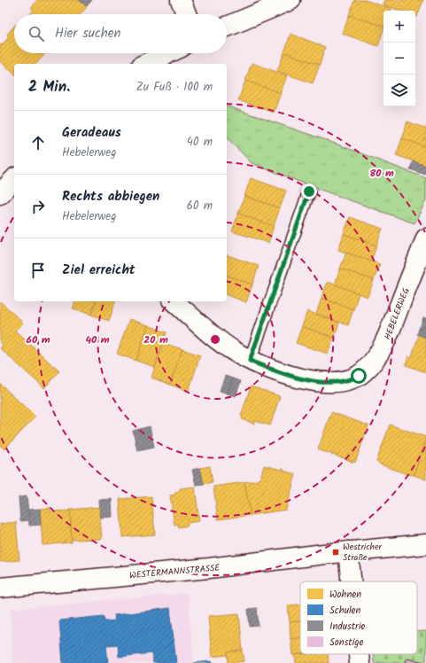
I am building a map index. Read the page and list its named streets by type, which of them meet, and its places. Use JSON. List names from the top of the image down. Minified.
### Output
{"streets":{"street":["HEBELERWEG","WESTERMANNSTRASSE"]},"places":{"transit":["Westricher Straße"]},"legend":["Wohnen","Schulen","Industrie","Sonstige"],"page":{"map_buttons":["+","−"],"search":"Hier suchen","heading":["2 Min.","Zu Fuß · 100 m"],"list":[["Geradeaus","Hebelerweg","40 m"],["Rechts abbiegen","Hebelerweg","60 m"],"Ziel erreicht"]},"rings":["80 m","60 m","40 m","20 m"]}
